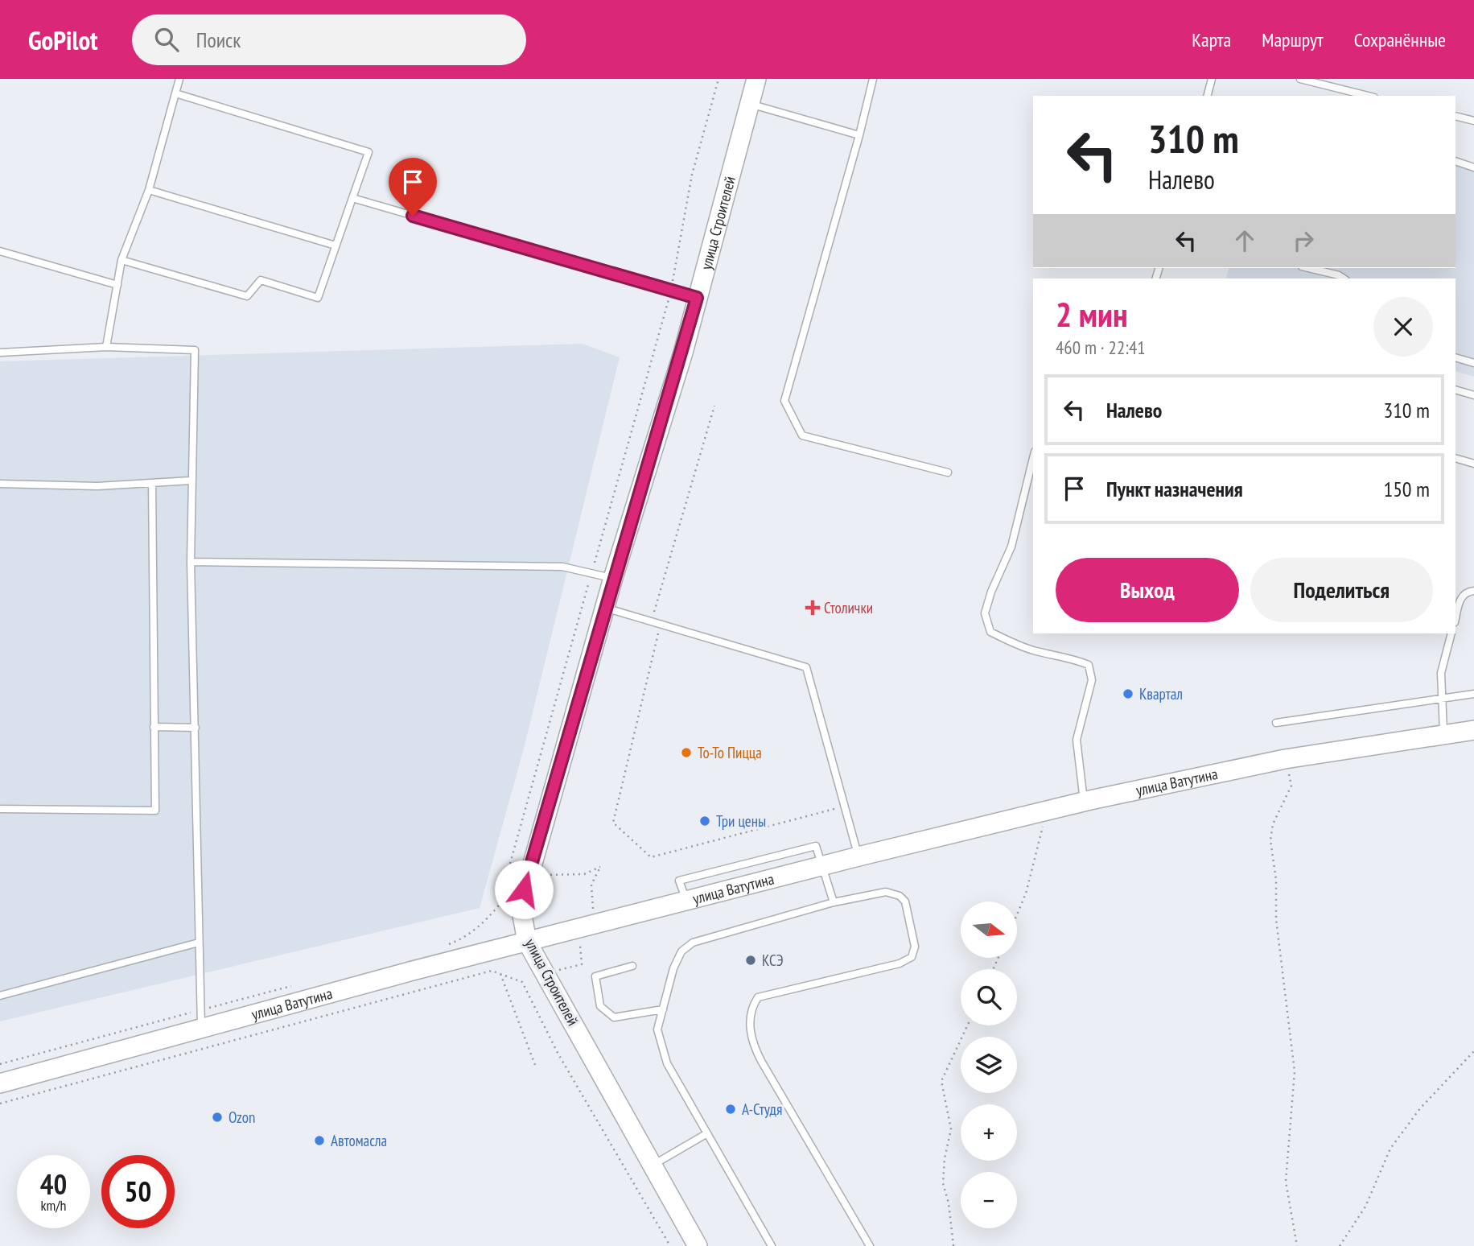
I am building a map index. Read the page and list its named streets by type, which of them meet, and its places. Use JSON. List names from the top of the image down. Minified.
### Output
{"streets":{"main road":["улица Строителей","улица Ватутина"]},"crossings":[["улица Строителей","улица Ватутина"]],"places":{"health":["Столички"],"other":["Квартал","То-То Пицца","Три цены","КСЭ","А-Студя","Ozon","Автомасла"]},"north":"right","page":{"header":"GoPilot","search":"Поиск","nav":["Карта","Маршрут","Сохранённые"],"turn":["310 m","Налево"],"heading":["2 мин","460 m · 22:41"],"list":[{"name":"Налево","value":"310 m"},{"name":"Пункт назначения","value":"150 m"}],"buttons":["Выход","Поделиться"],"map_buttons":["+","−"],"speed":"40 km/h","limit":"50"}}
